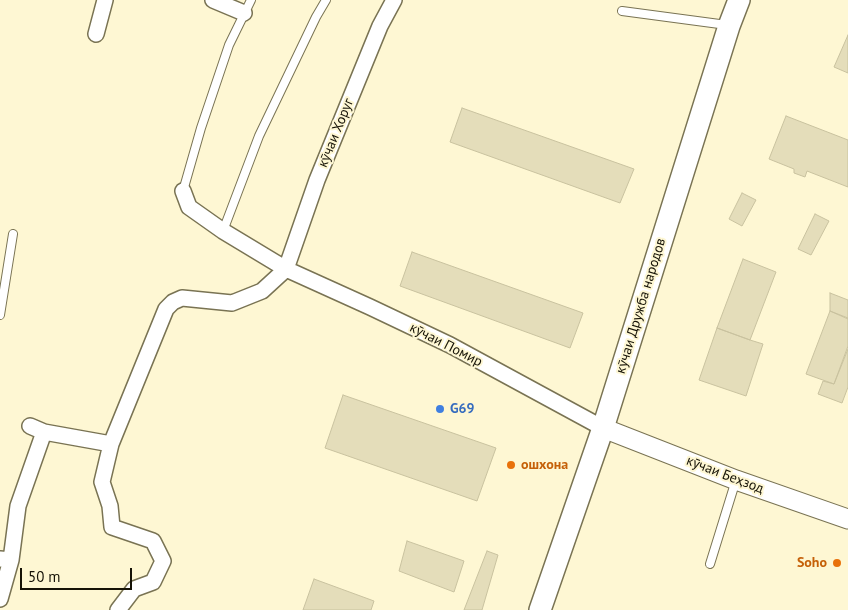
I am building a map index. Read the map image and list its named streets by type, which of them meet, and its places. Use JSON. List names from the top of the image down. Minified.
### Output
{"streets":{"main road":["кӯчаи Дружба народов"],"street":["кӯчаи Хоруг","кӯчаи Помир","кӯчаи Беҳзод"]},"crossings":[["кӯчаи Хоруг","кӯчаи Помир"],["кӯчаи Дружба народов","кӯчаи Помир"],["кӯчаи Дружба народов","кӯчаи Беҳзод"],["кӯчаи Помир","кӯчаи Беҳзод"]],"places":["G69","ошхона","Soho"],"scale_bar":"50 m"}
